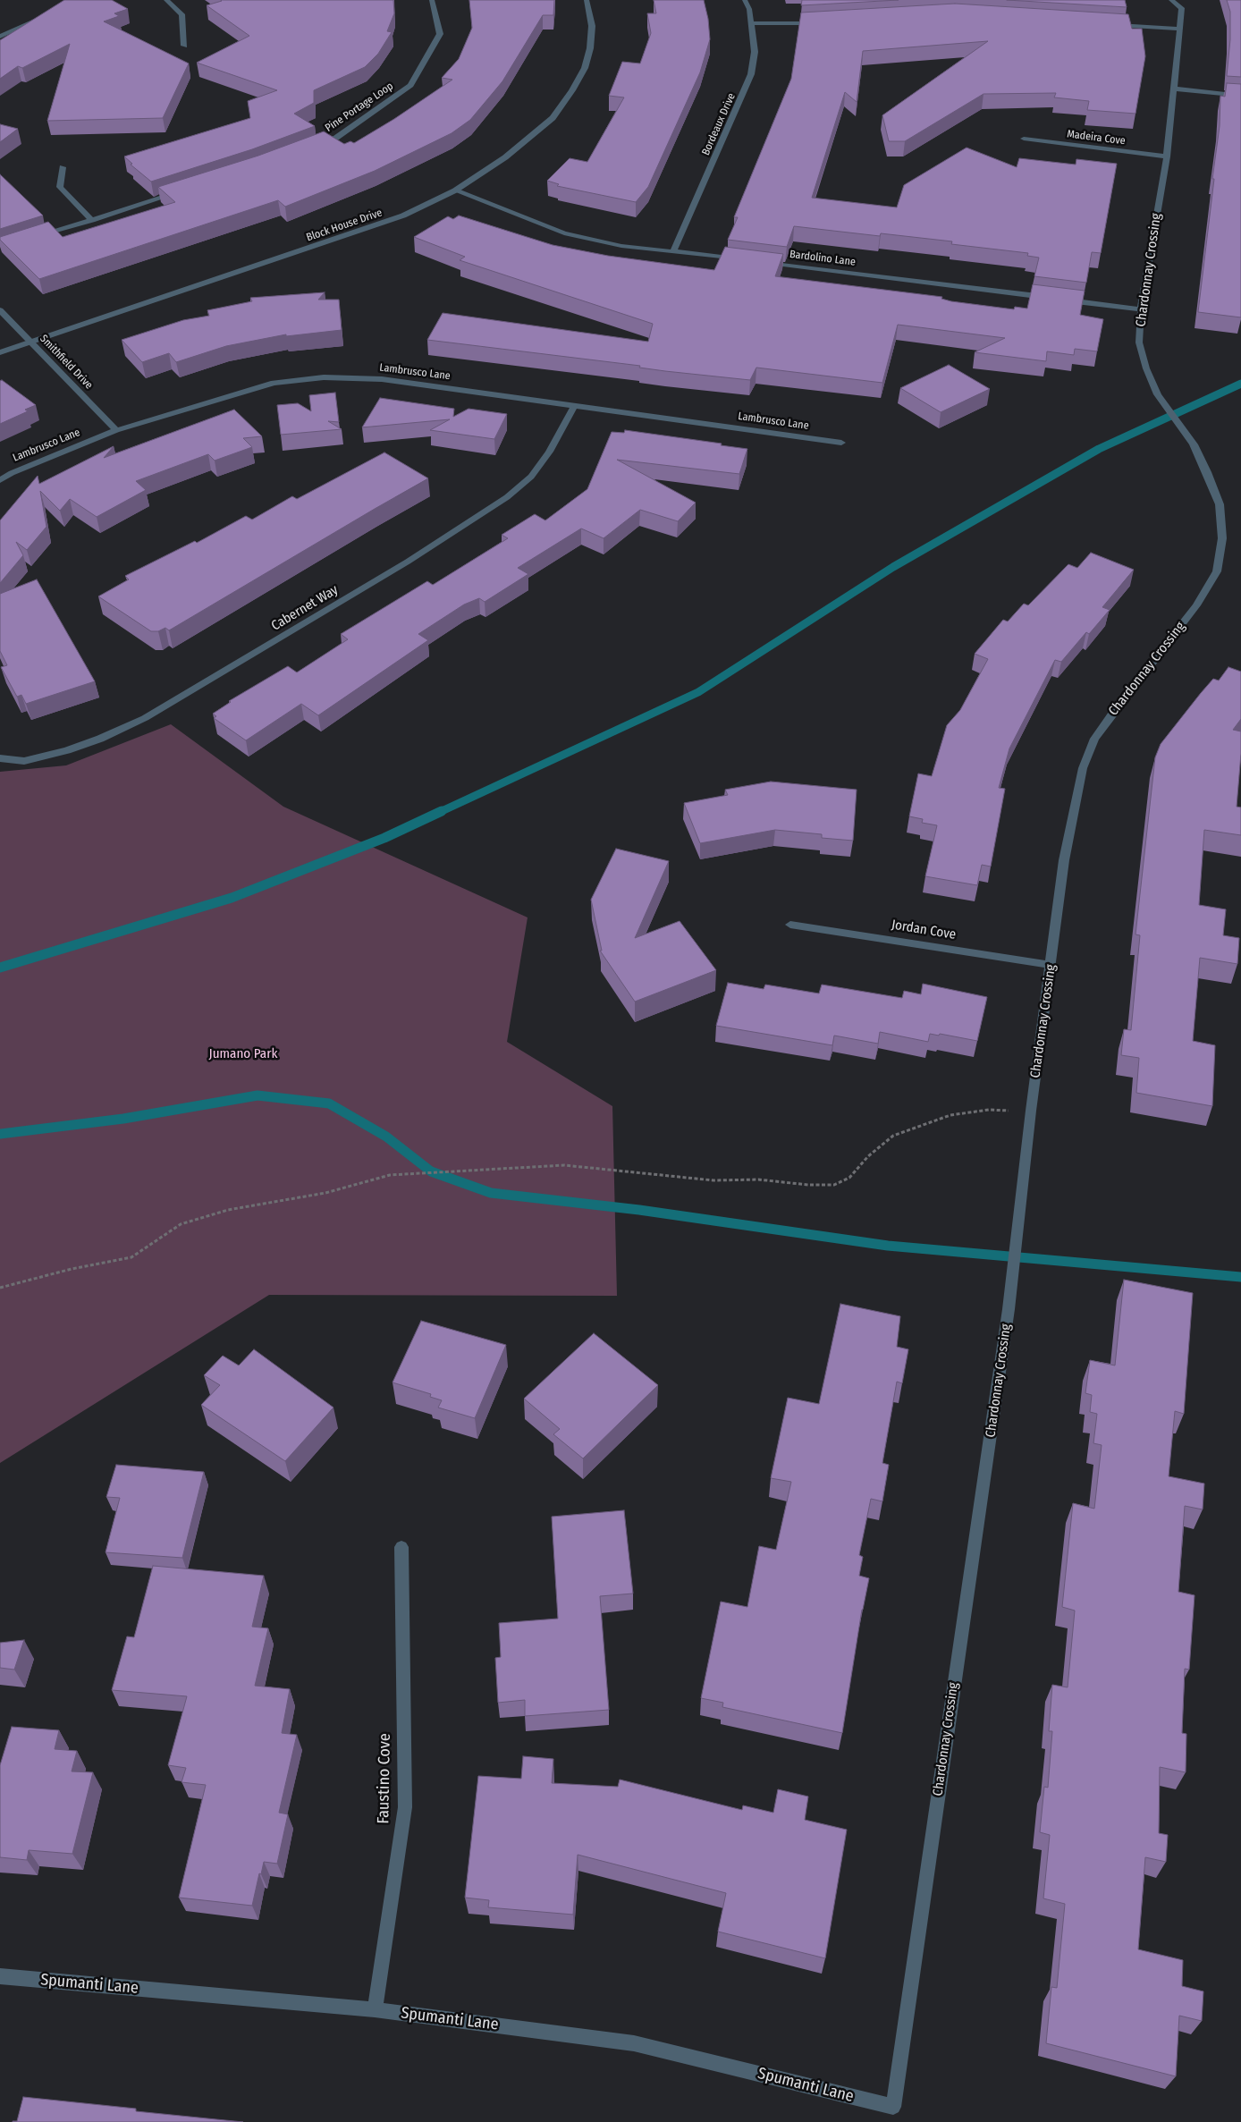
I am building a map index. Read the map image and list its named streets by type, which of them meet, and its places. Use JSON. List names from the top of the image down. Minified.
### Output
{"streets":{"street":["Pine Portage Loop","Bordeaux Drive","Madeira Cove","Block House Drive","Bardolino Lane","Chardonnay Crossing","Smithfield Drive","Lambrusco Lane","Cabernet Way","Jordan Cove","Faustino Cove","Spumanti Lane"]},"crossings":[["Madeira Cove","Chardonnay Crossing"],["Block House Drive","Smithfield Drive"],["Chardonnay Crossing","Jordan Cove"],["Chardonnay Crossing","Spumanti Lane"],["Smithfield Drive","Lambrusco Lane"],["Lambrusco Lane","Cabernet Way"],["Faustino Cove","Spumanti Lane"]],"parks":["Jumano Park"]}
